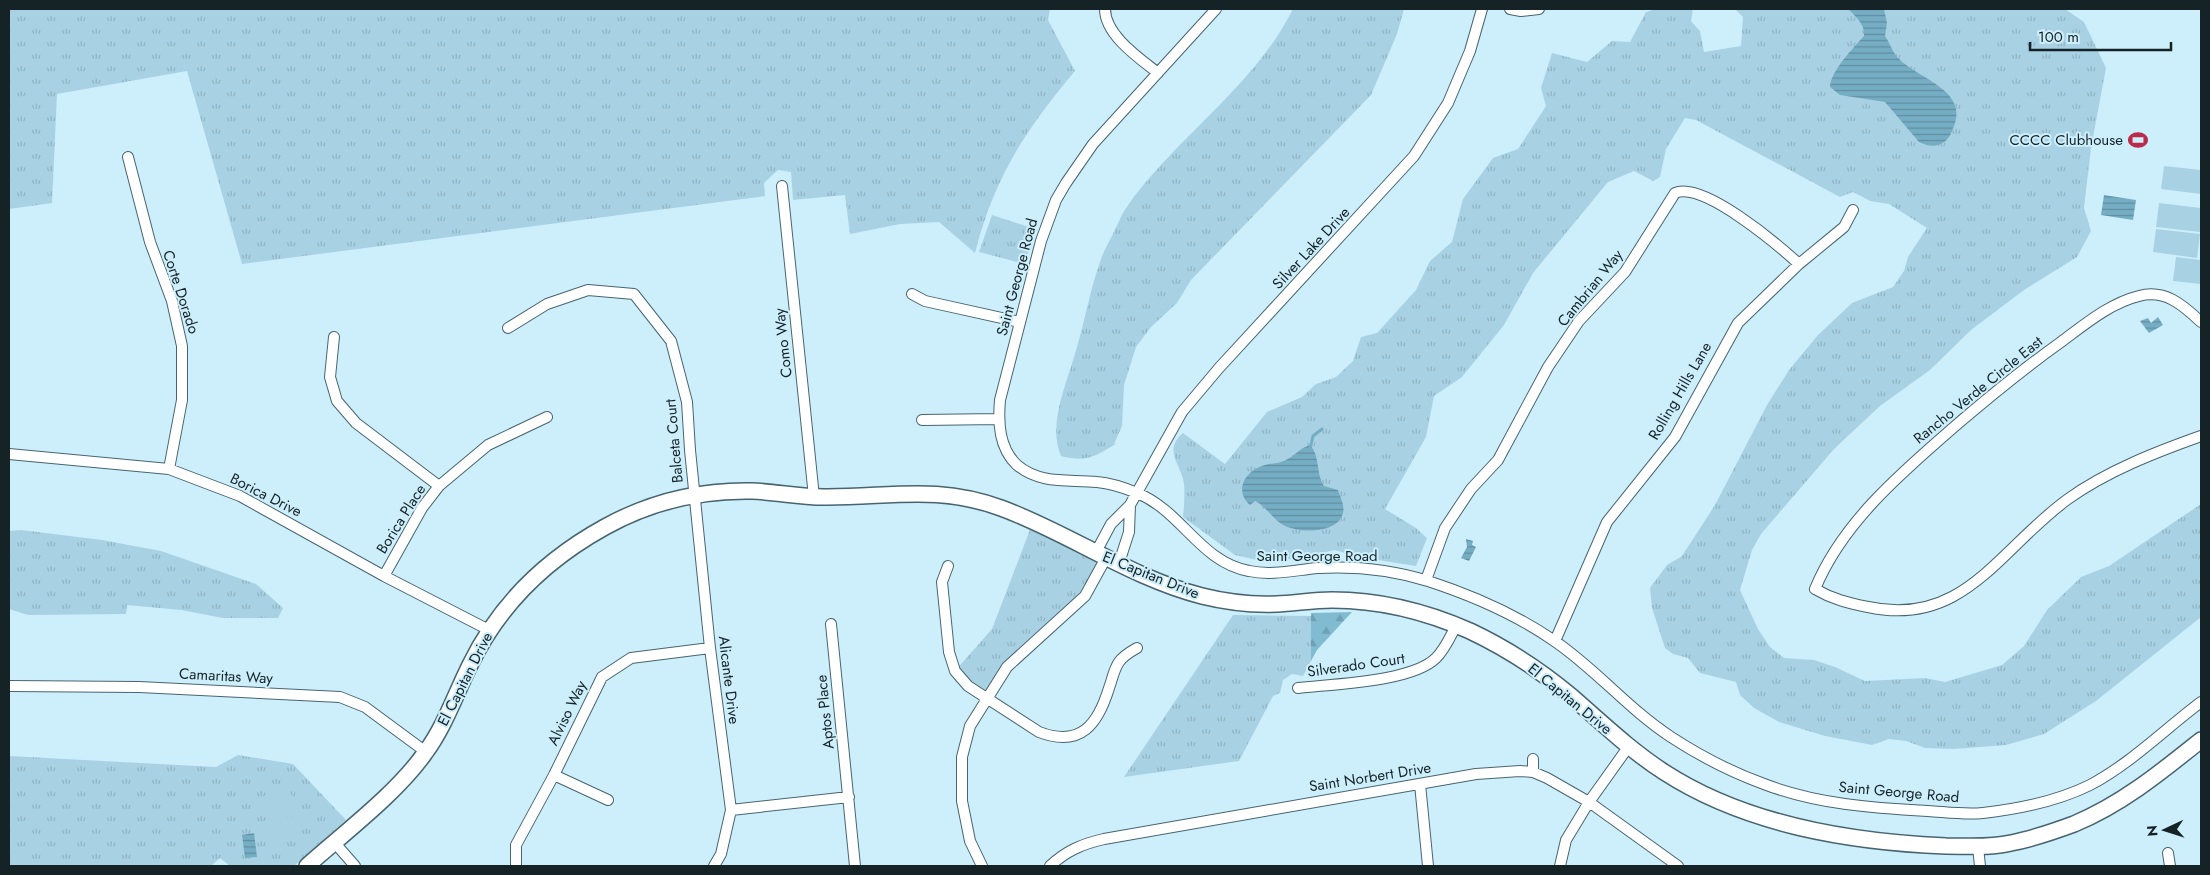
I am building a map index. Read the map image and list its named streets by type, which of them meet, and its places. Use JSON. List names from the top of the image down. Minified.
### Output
{"streets":{"street":["Silver Lake Drive","Saint George Road","Cambrian Way","Corte Dorado","Como Way","Rancho Verde Circle East","Rolling Hills Lane","Balceta Court","Borica Drive","Borica Place","El Capitan Drive","Silverado Court","Camaritas Way","Alicante Drive","Aptos Place","Alviso Way","Saint Norbert Drive"]},"crossings":[["Silver Lake Drive","Saint George Road"],["Saint George Road","Cambrian Way"],["Saint George Road","Rolling Hills Lane"],["Cambrian Way","Rolling Hills Lane"],["Corte Dorado","Borica Drive"],["Como Way","El Capitan Drive"],["Balceta Court","El Capitan Drive"],["Balceta Court","Alicante Drive"],["Borica Drive","Borica Place"],["Borica Drive","El Capitan Drive"],["El Capitan Drive","Silverado Court"],["El Capitan Drive","Camaritas Way"],["El Capitan Drive","Alicante Drive"],["Alicante Drive","Alviso Way"]],"places":{"sports":["CCCC Clubhouse"]},"scale_bar":"100 m","north":"left"}
